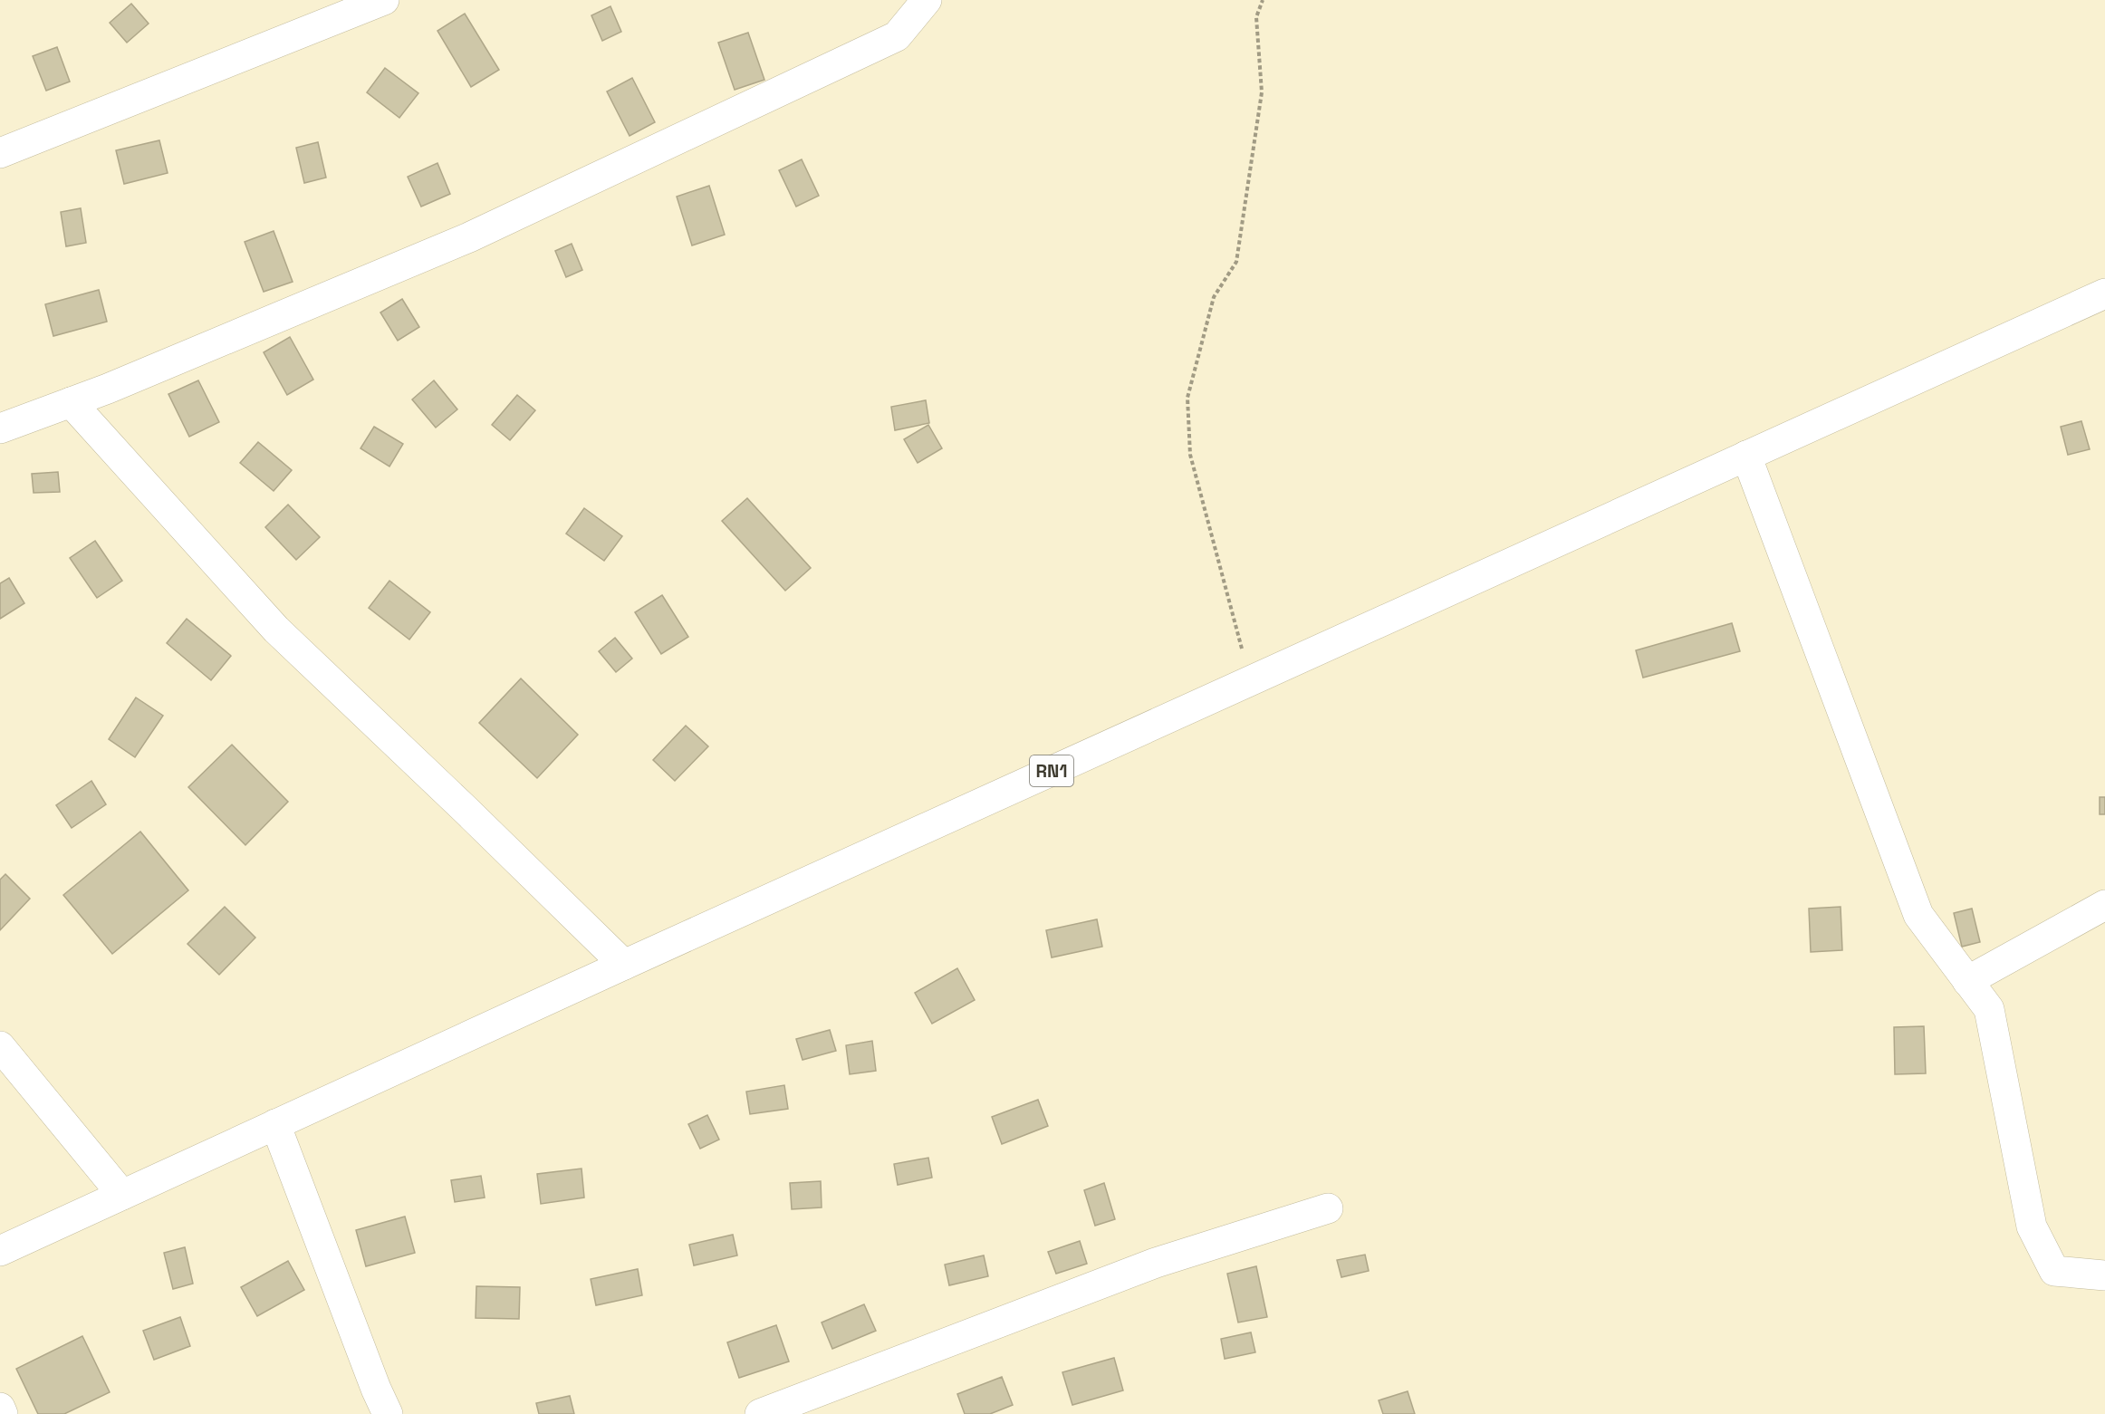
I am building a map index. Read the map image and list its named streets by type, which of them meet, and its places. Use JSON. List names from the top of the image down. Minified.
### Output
{"streets":{"main road":["RN1"]}}
